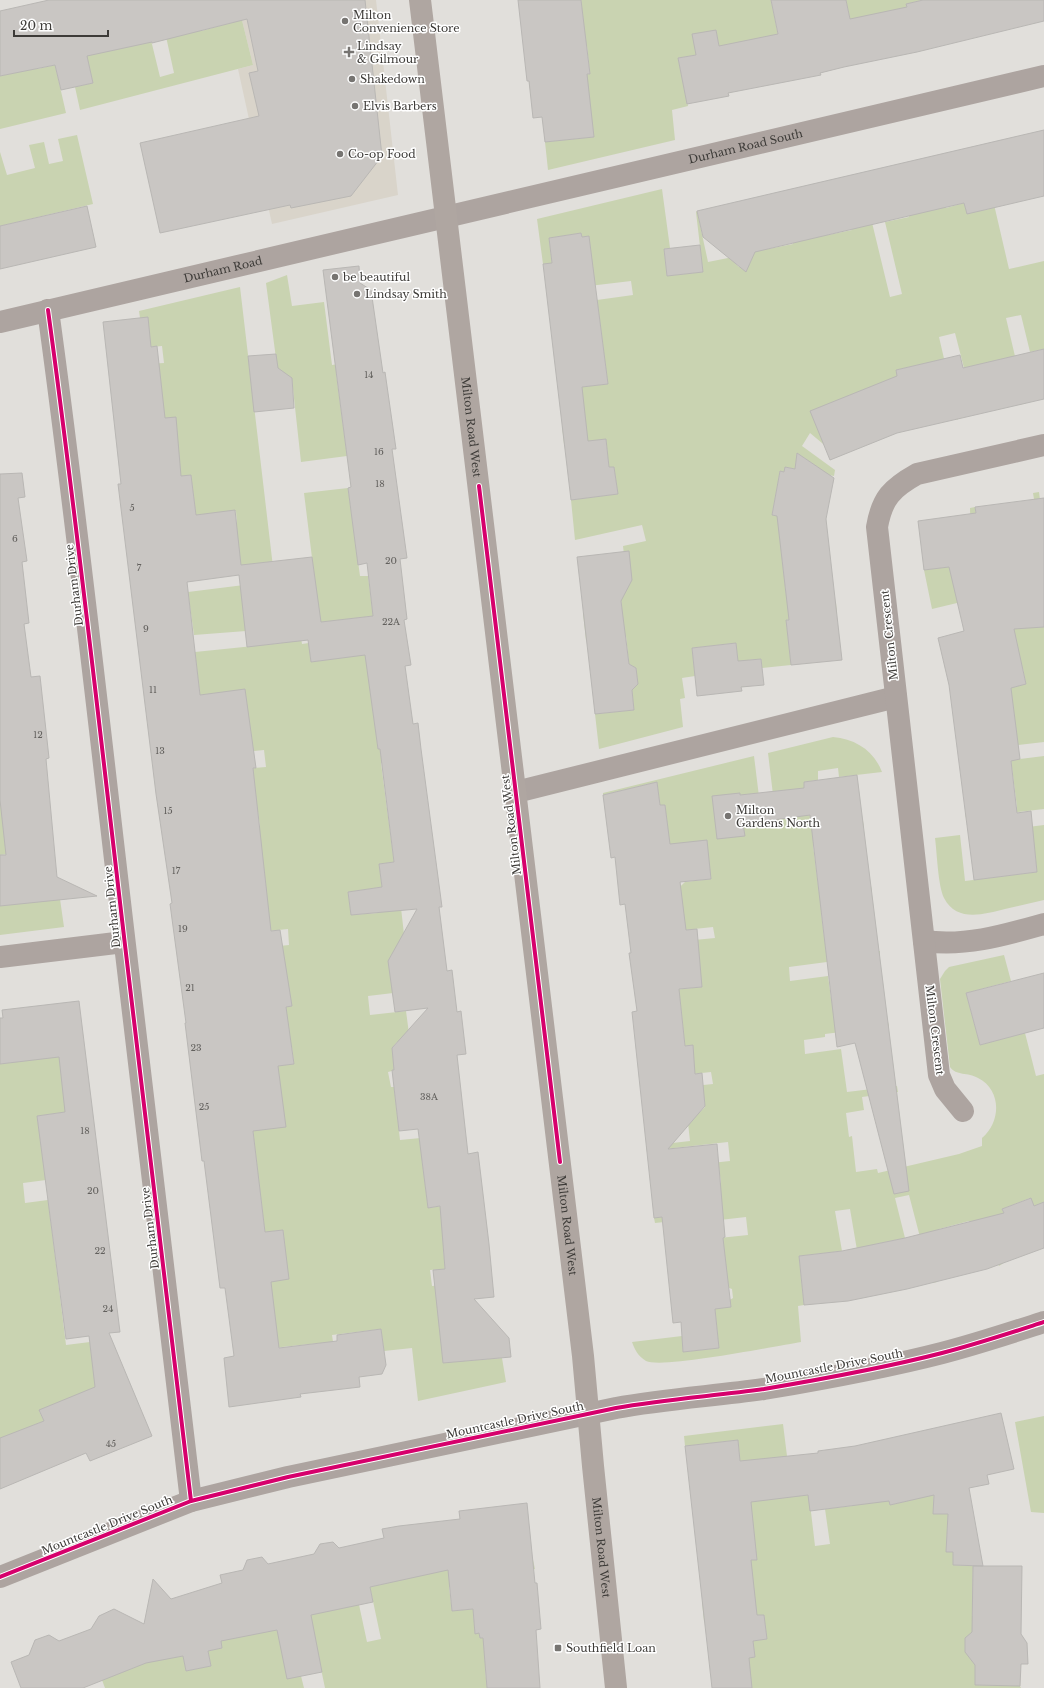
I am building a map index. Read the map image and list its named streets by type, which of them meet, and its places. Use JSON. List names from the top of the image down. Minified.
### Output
{"streets":{"main road":["Milton Road West"],"street":["Durham Road South","Durham Road","Durham Drive","Milton Crescent","Mountcastle Drive South"]},"crossings":[["Durham Road South","Durham Road"],["Durham Road South","Milton Road West"],["Durham Road","Milton Road West"],["Durham Road","Durham Drive"],["Milton Road West","Mountcastle Drive South"],["Durham Drive","Mountcastle Drive South"]],"places":{"other":["Milton Convenience Store","Shakedown","Elvis Barbers","Co-op Food","be beautiful","Lindsay Smith","Milton Gardens North"],"health":["Lindsay & Gilmour"],"transit":["Southfield Loan"]},"house_numbers":["14","16","18","5","6","20","7","22A","9","11","12","13","15","17","19","21","23","38A","25","18","20","22","24","45"],"scale_bar":"20 m"}
